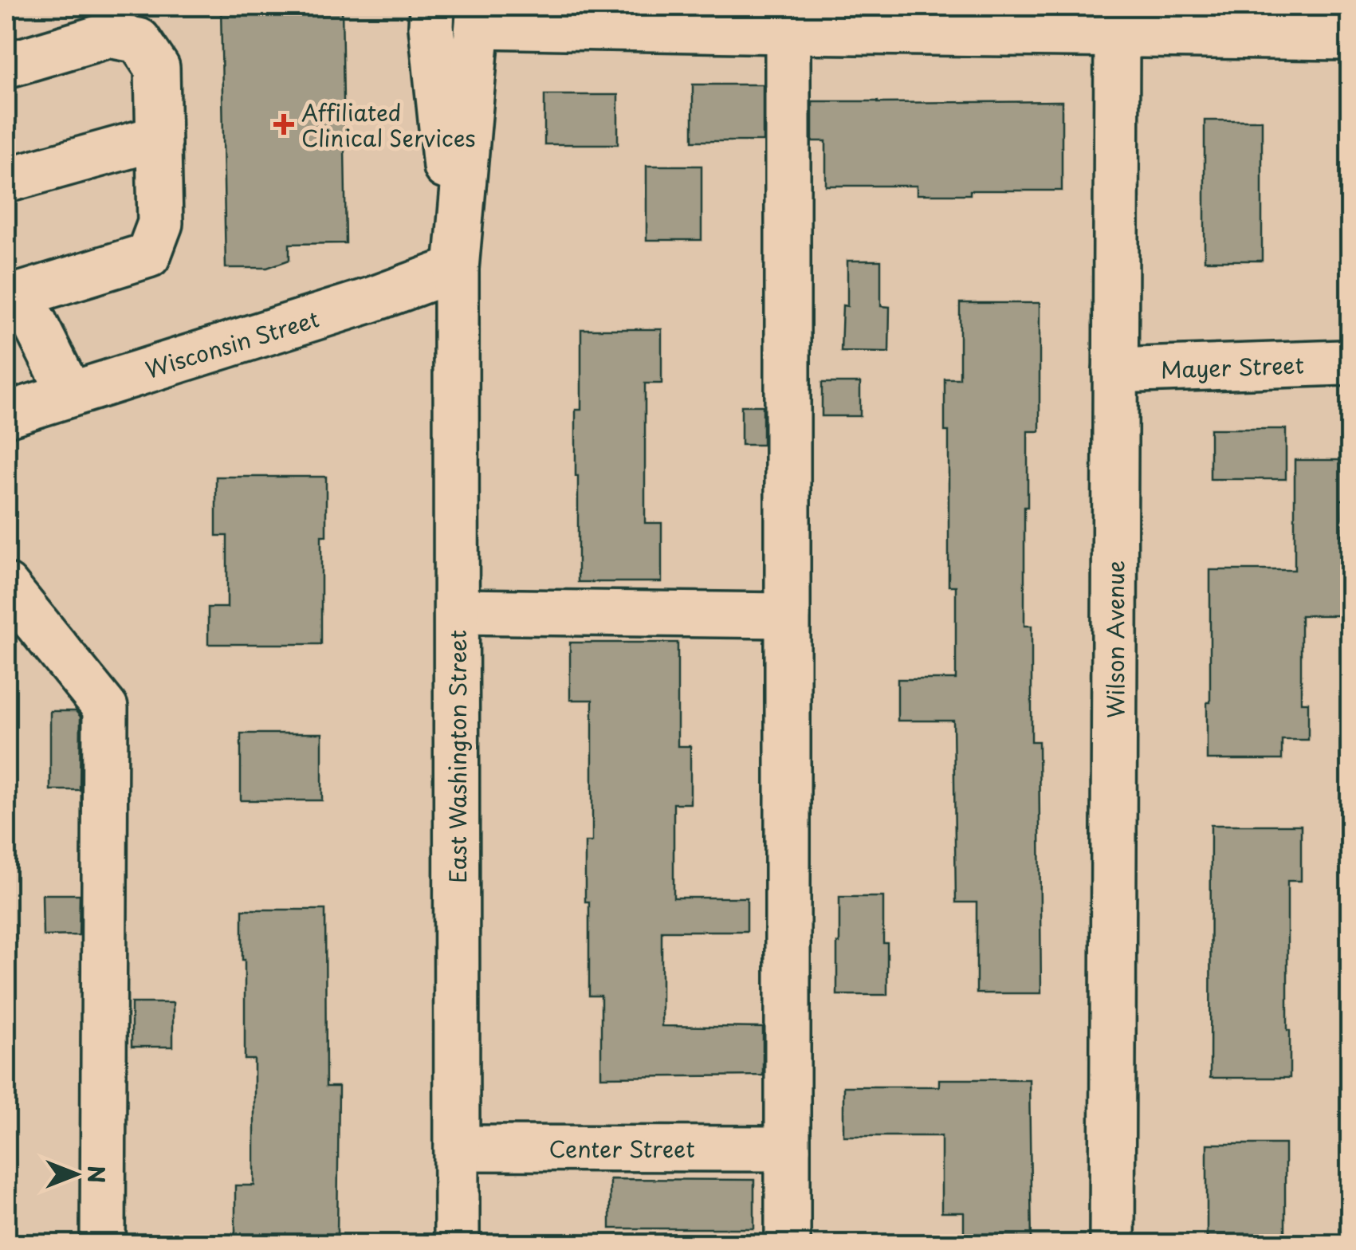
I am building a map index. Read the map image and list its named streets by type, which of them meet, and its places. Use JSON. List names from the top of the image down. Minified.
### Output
{"streets":{"street":["Wisconsin Street","Mayer Street","Wilson Avenue","East Washington Street","Center Street"]},"crossings":[["Wisconsin Street","East Washington Street"],["Mayer Street","Wilson Avenue"],["East Washington Street","Center Street"]],"places":{"health":["Affiliated Clinical Services"]},"north":"right"}
